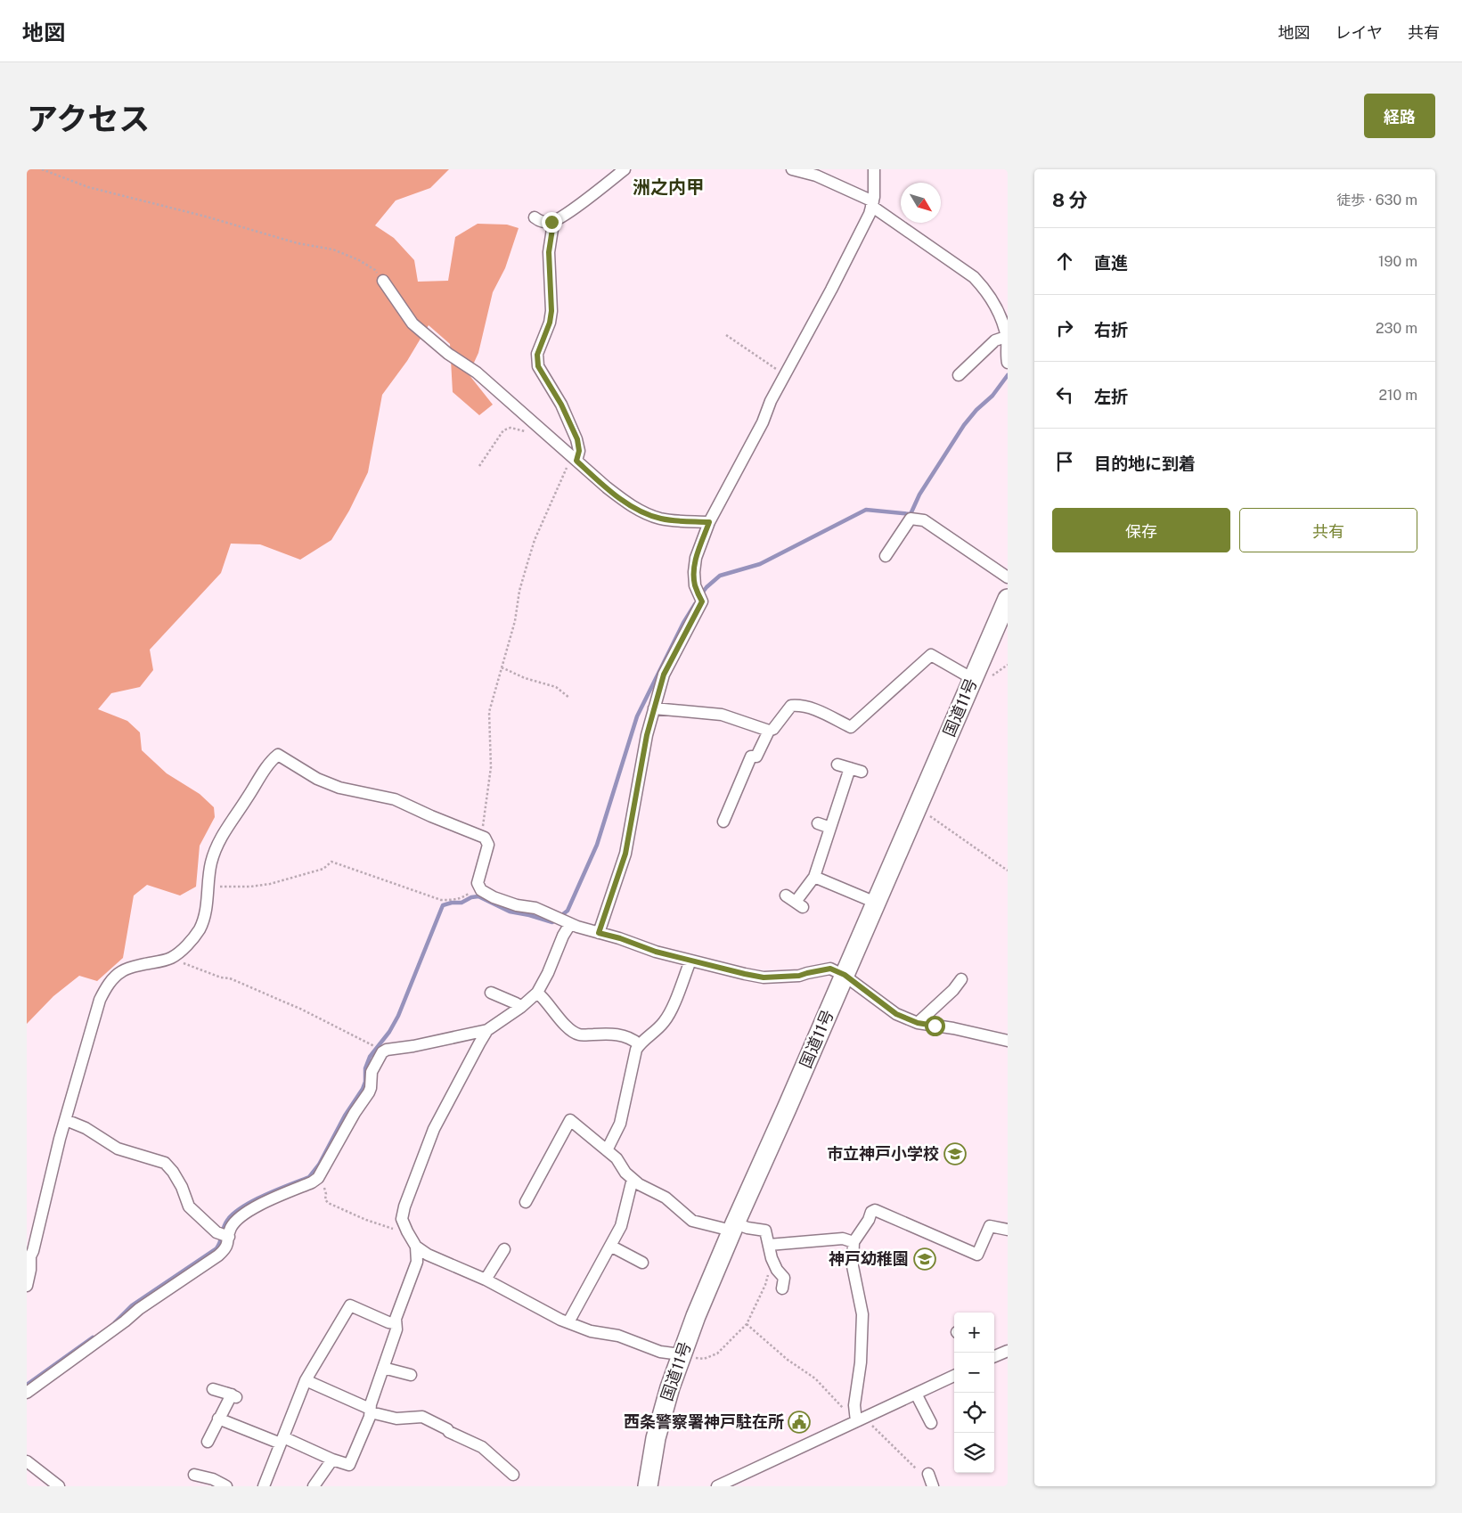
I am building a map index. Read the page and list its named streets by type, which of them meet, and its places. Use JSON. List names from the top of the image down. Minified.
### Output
{"streets":{"highway":["国道11号"]},"districts":["洲之内甲"],"places":{"school or university":["市立神戸小学校","神戸幼稚園"],"public building":["西条警察署神戸駐在所"]},"north":"bottom right","page":{"header":"地図","nav":["地図","レイヤ","共有"],"title":"アクセス","buttons":["経路",["保存","共有"]],"heading":["8 分","徒歩 · 630 m"],"list":[["直進","190 m"],["右折","230 m"],["左折","210 m"],"目的地に到着"],"map_buttons":["+","−"]}}
